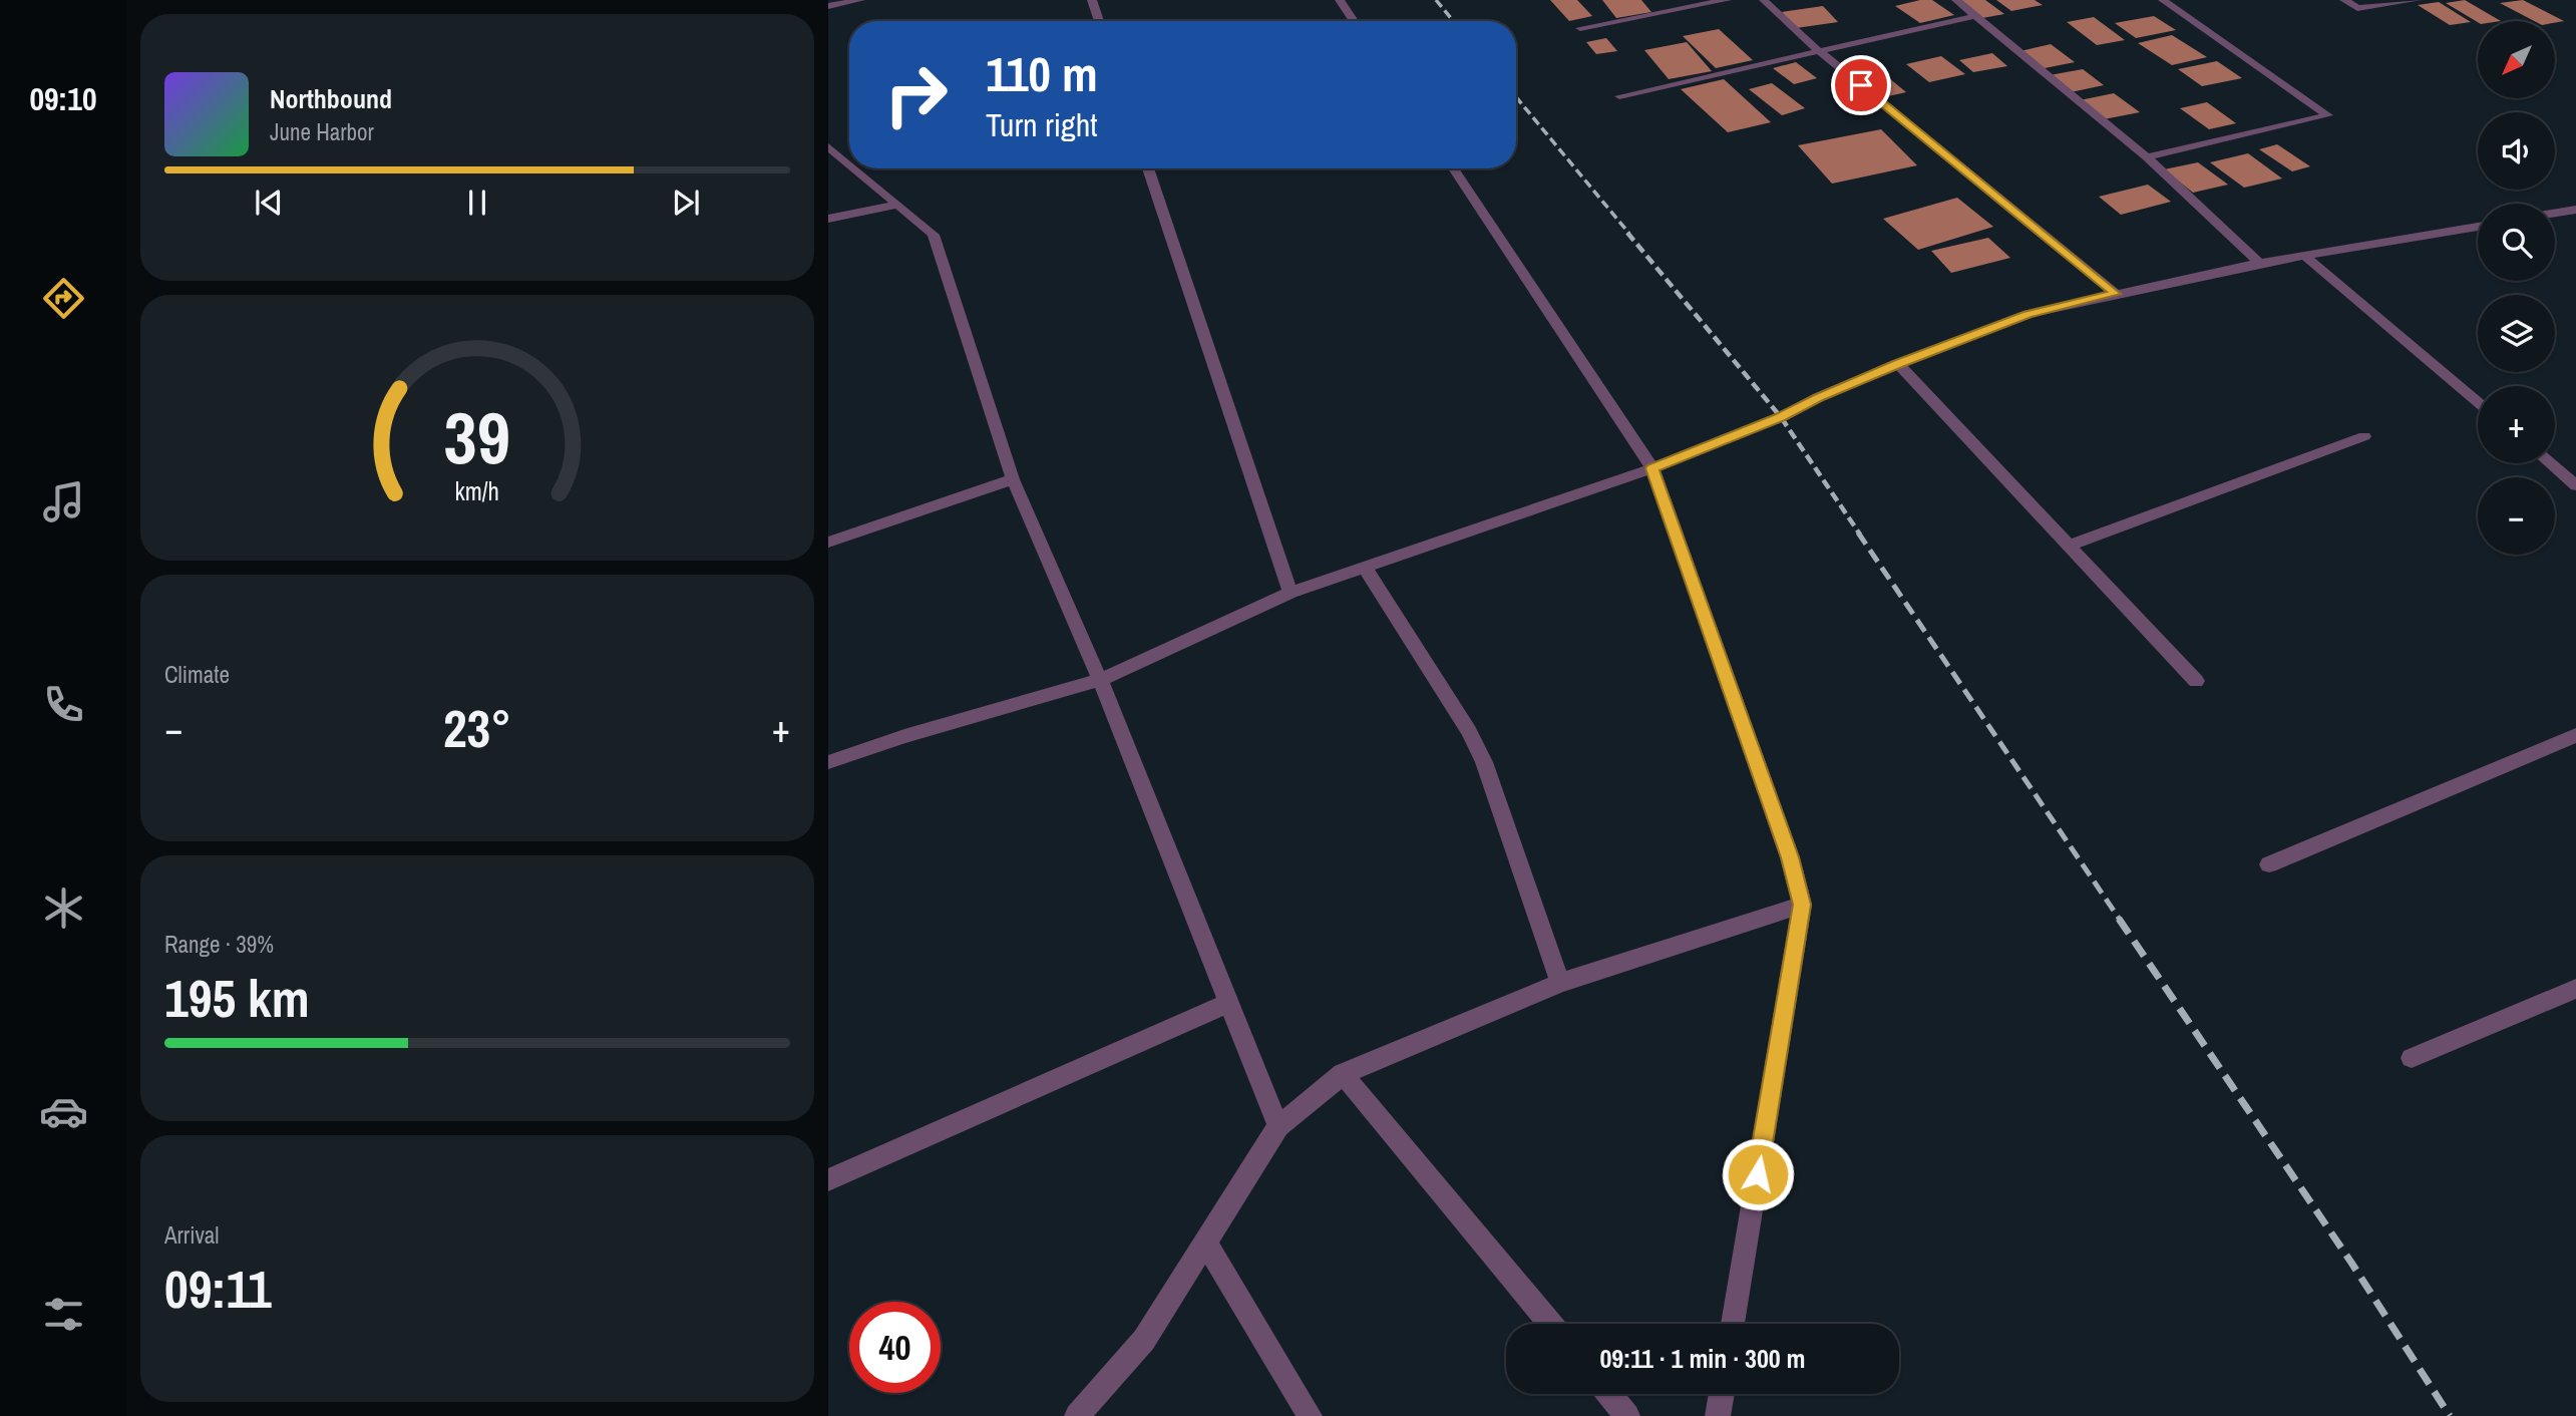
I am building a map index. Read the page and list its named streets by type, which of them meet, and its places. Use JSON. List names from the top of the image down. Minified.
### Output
{"north":"bottom left","page":{"tabs":"09:10","map_buttons":["+","−"],"turn":["110 m","Turn right"],"song":["Northbound","June Harbor"],"tile":["Climate",["Range · 39%","195 km"],["Arrival","09:11"]],"heat":["−","23°","+"],"limit":"40","trip":"09:11 · 1 min · 300 m","gauge":["39","km/h"]}}
